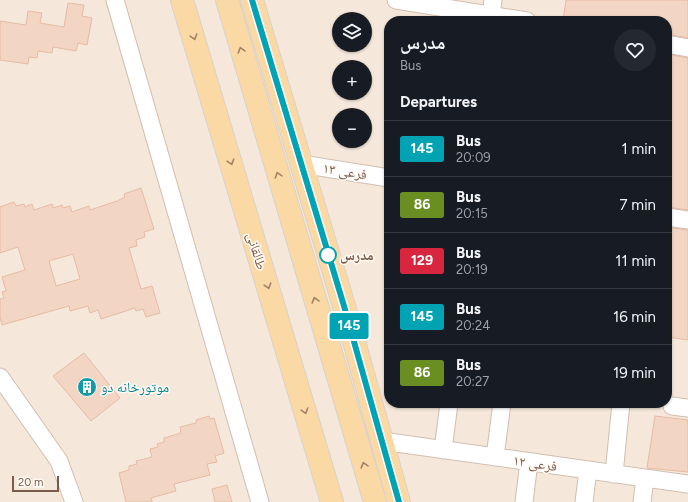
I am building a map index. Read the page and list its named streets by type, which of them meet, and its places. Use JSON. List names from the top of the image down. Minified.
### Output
{"streets":{"main road":["طالقانی"],"street":["فرعی ۱۳","فرعی ۱۲"]},"places":{"other":["مدرس"],"building":["موتورخانه دو"]},"lines":["bus line 145"],"scale_bar":"20 m","page":{"on_map":"145","map_buttons":["+","−"],"heading":[["مدرس","Bus"],"Departures"],"list":[{"mark":"145","name":"Bus","note":"20:09","value":"1 min"},{"mark":"86","name":"Bus","note":"20:15","value":"7 min"},{"mark":"129","name":"Bus","note":"20:19","value":"11 min"},{"mark":"145","name":"Bus","note":"20:24","value":"16 min"},{"mark":"86","name":"Bus","note":"20:27","value":"19 min"}],"scale":"20 m"}}
